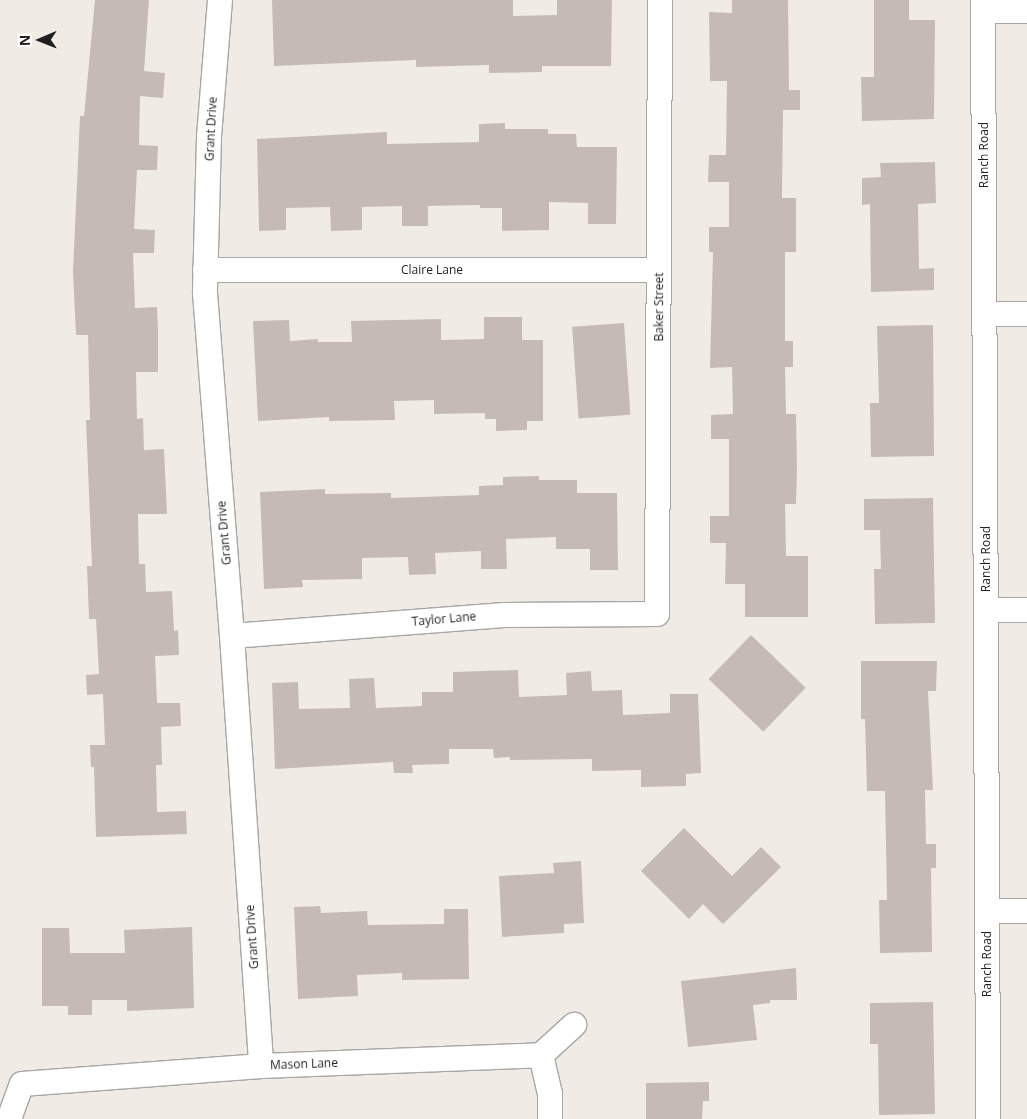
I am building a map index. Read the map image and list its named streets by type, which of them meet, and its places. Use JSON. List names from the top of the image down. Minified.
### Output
{"streets":{"street":["Grant Drive","Ranch Road","Claire Lane","Baker Street","Taylor Lane","Mason Lane"]},"crossings":[["Grant Drive","Claire Lane"],["Grant Drive","Taylor Lane"],["Grant Drive","Mason Lane"],["Claire Lane","Baker Street"],["Baker Street","Taylor Lane"]],"north":"left"}
